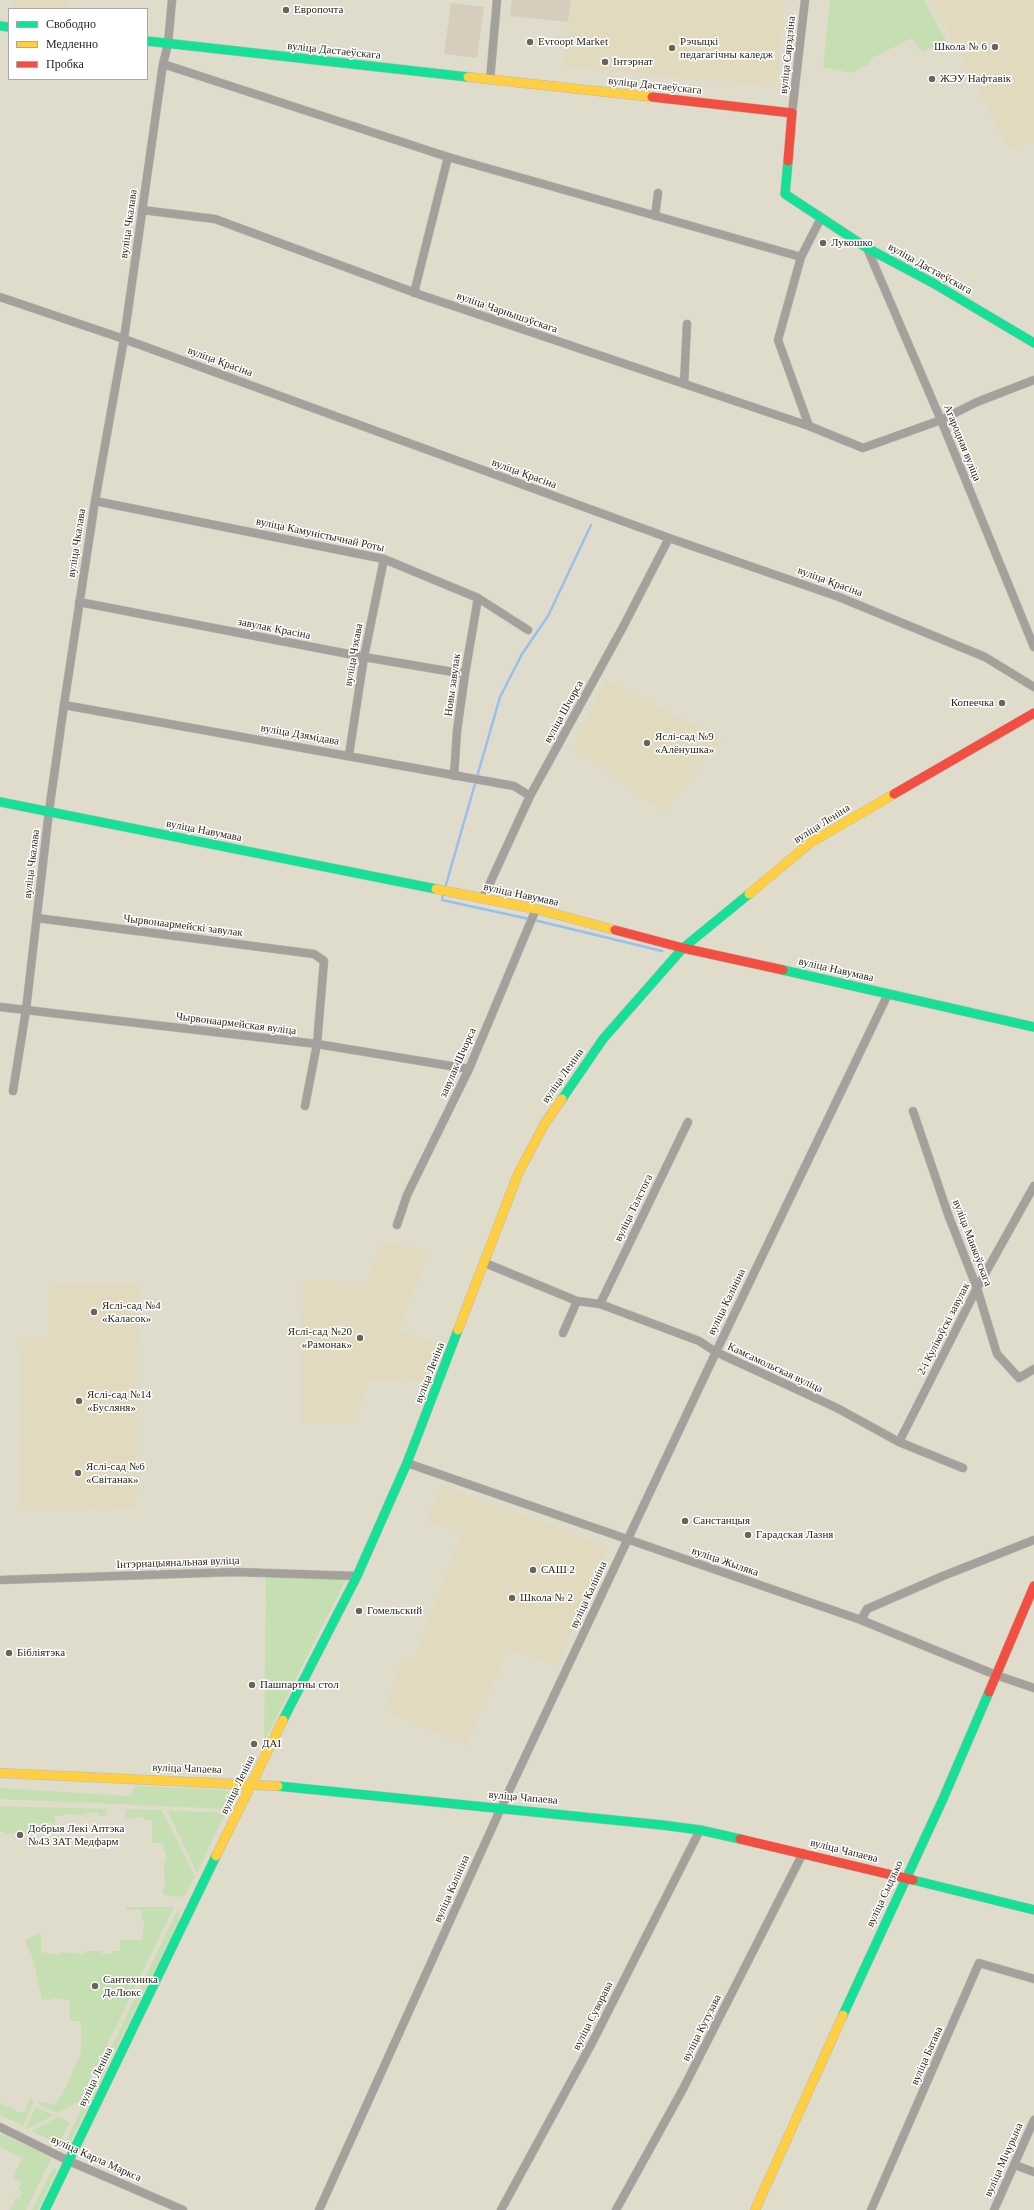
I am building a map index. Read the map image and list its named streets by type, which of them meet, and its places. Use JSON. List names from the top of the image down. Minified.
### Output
{"streets":{"street":["вуліца Дастаеўскага","вуліца Сярэдзіна","вуліца Чкалава","вуліца Чарнышэўскага","вуліца Красіна","Агародная вуліца","вуліца Камуністычнай Роты","завулак Красіна","вуліца Чэхава","Новы завулак","вуліца Шчорса","вуліца Дзямідава","вуліца Леніна","вуліца Навумава","Чырвонаармейскі завулак","Чырвонаармейская вуліца","завулак Шчорса","вуліца Талстога","вуліца Маякоўскага","вуліца Калініна","2-і Кулікоўскі завулак","Камсамольская вуліца","вуліца Жыляка","Інтэрнацыянальная вуліца","вуліца Чапаева","вуліца Сыдзько","вуліца Суворава","вуліца Кутузава","вуліца Батава","вуліца Карла Маркса","вуліца Мічурына"]},"crossings":[["вуліца Дастаеўскага","вуліца Сярэдзіна"],["вуліца Дастаеўскага","вуліца Чкалава"],["вуліца Дастаеўскага","Агародная вуліца"],["вуліца Чкалава","вуліца Чарнышэўскага"],["вуліца Чкалава","вуліца Красіна"],["вуліца Чкалава","вуліца Камуністычнай Роты"],["вуліца Чкалава","завулак Красіна"],["вуліца Чкалава","вуліца Дзямідава"],["вуліца Чкалава","вуліца Навумава"],["вуліца Чкалава","Чырвонаармейскі завулак"],["вуліца Чкалава","Чырвонаармейская вуліца"],["вуліца Чарнышэўскага","Агародная вуліца"],["вуліца Красіна","вуліца Шчорса"],["вуліца Камуністычнай Роты","вуліца Чэхава"],["вуліца Камуністычнай Роты","Новы завулак"],["завулак Красіна","вуліца Чэхава"],["завулак Красіна","Новы завулак"],["вуліца Чэхава","вуліца Дзямідава"],["Новы завулак","вуліца Дзямідава"],["вуліца Шчорса","вуліца Дзямідава"],["вуліца Шчорса","вуліца Навумава"],["вуліца Леніна","вуліца Навумава"],["вуліца Леніна","Камсамольская вуліца"],["вуліца Леніна","вуліца Жыляка"],["вуліца Леніна","Інтэрнацыянальная вуліца"],["вуліца Леніна","вуліца Чапаева"],["вуліца Леніна","вуліца Карла Маркса"],["вуліца Навумава","завулак Шчорса"],["вуліца Навумава","вуліца Калініна"],["Чырвонаармейскі завулак","Чырвонаармейская вуліца"],["Чырвонаармейская вуліца","завулак Шчорса"],["вуліца Талстога","Камсамольская вуліца"],["вуліца Маякоўскага","2-і Кулікоўскі завулак"],["вуліца Калініна","Камсамольская вуліца"],["вуліца Калініна","вуліца Жыляка"],["вуліца Калініна","вуліца Чапаева"],["2-і Кулікоўскі завулак","Камсамольская вуліца"],["вуліца Жыляка","вуліца Сыдзько"],["вуліца Чапаева","вуліца Сыдзько"],["вуліца Чапаева","вуліца Суворава"],["вуліца Чапаева","вуліца Кутузава"]],"places":["Европочта","Evroopt Market","Школа № 6","Рэчыцкі педагагічны каледж","Інтэрнат","ЖЭУ Нафтавік","Лукошко","Копеечка","Яслі-сад №9 «Алёнушка»","Яслі-сад №4 «Каласок»","Яслі-сад №20 «Рамонак»","Яслі-сад №14 «Бусляня»","Яслі-сад №6 «Світанак»","Санстанцыя","Гарадская Лазня","САШ 2","Школа № 2","Гомельский","Бібліятэка","Пашпартны стол","ДАІ","Добрыя Лекі Аптэка №43 ЗАТ Медфарм","Сантехника ДеЛюкс"],"legend":["Свободно","Медленно","Пробка"]}
